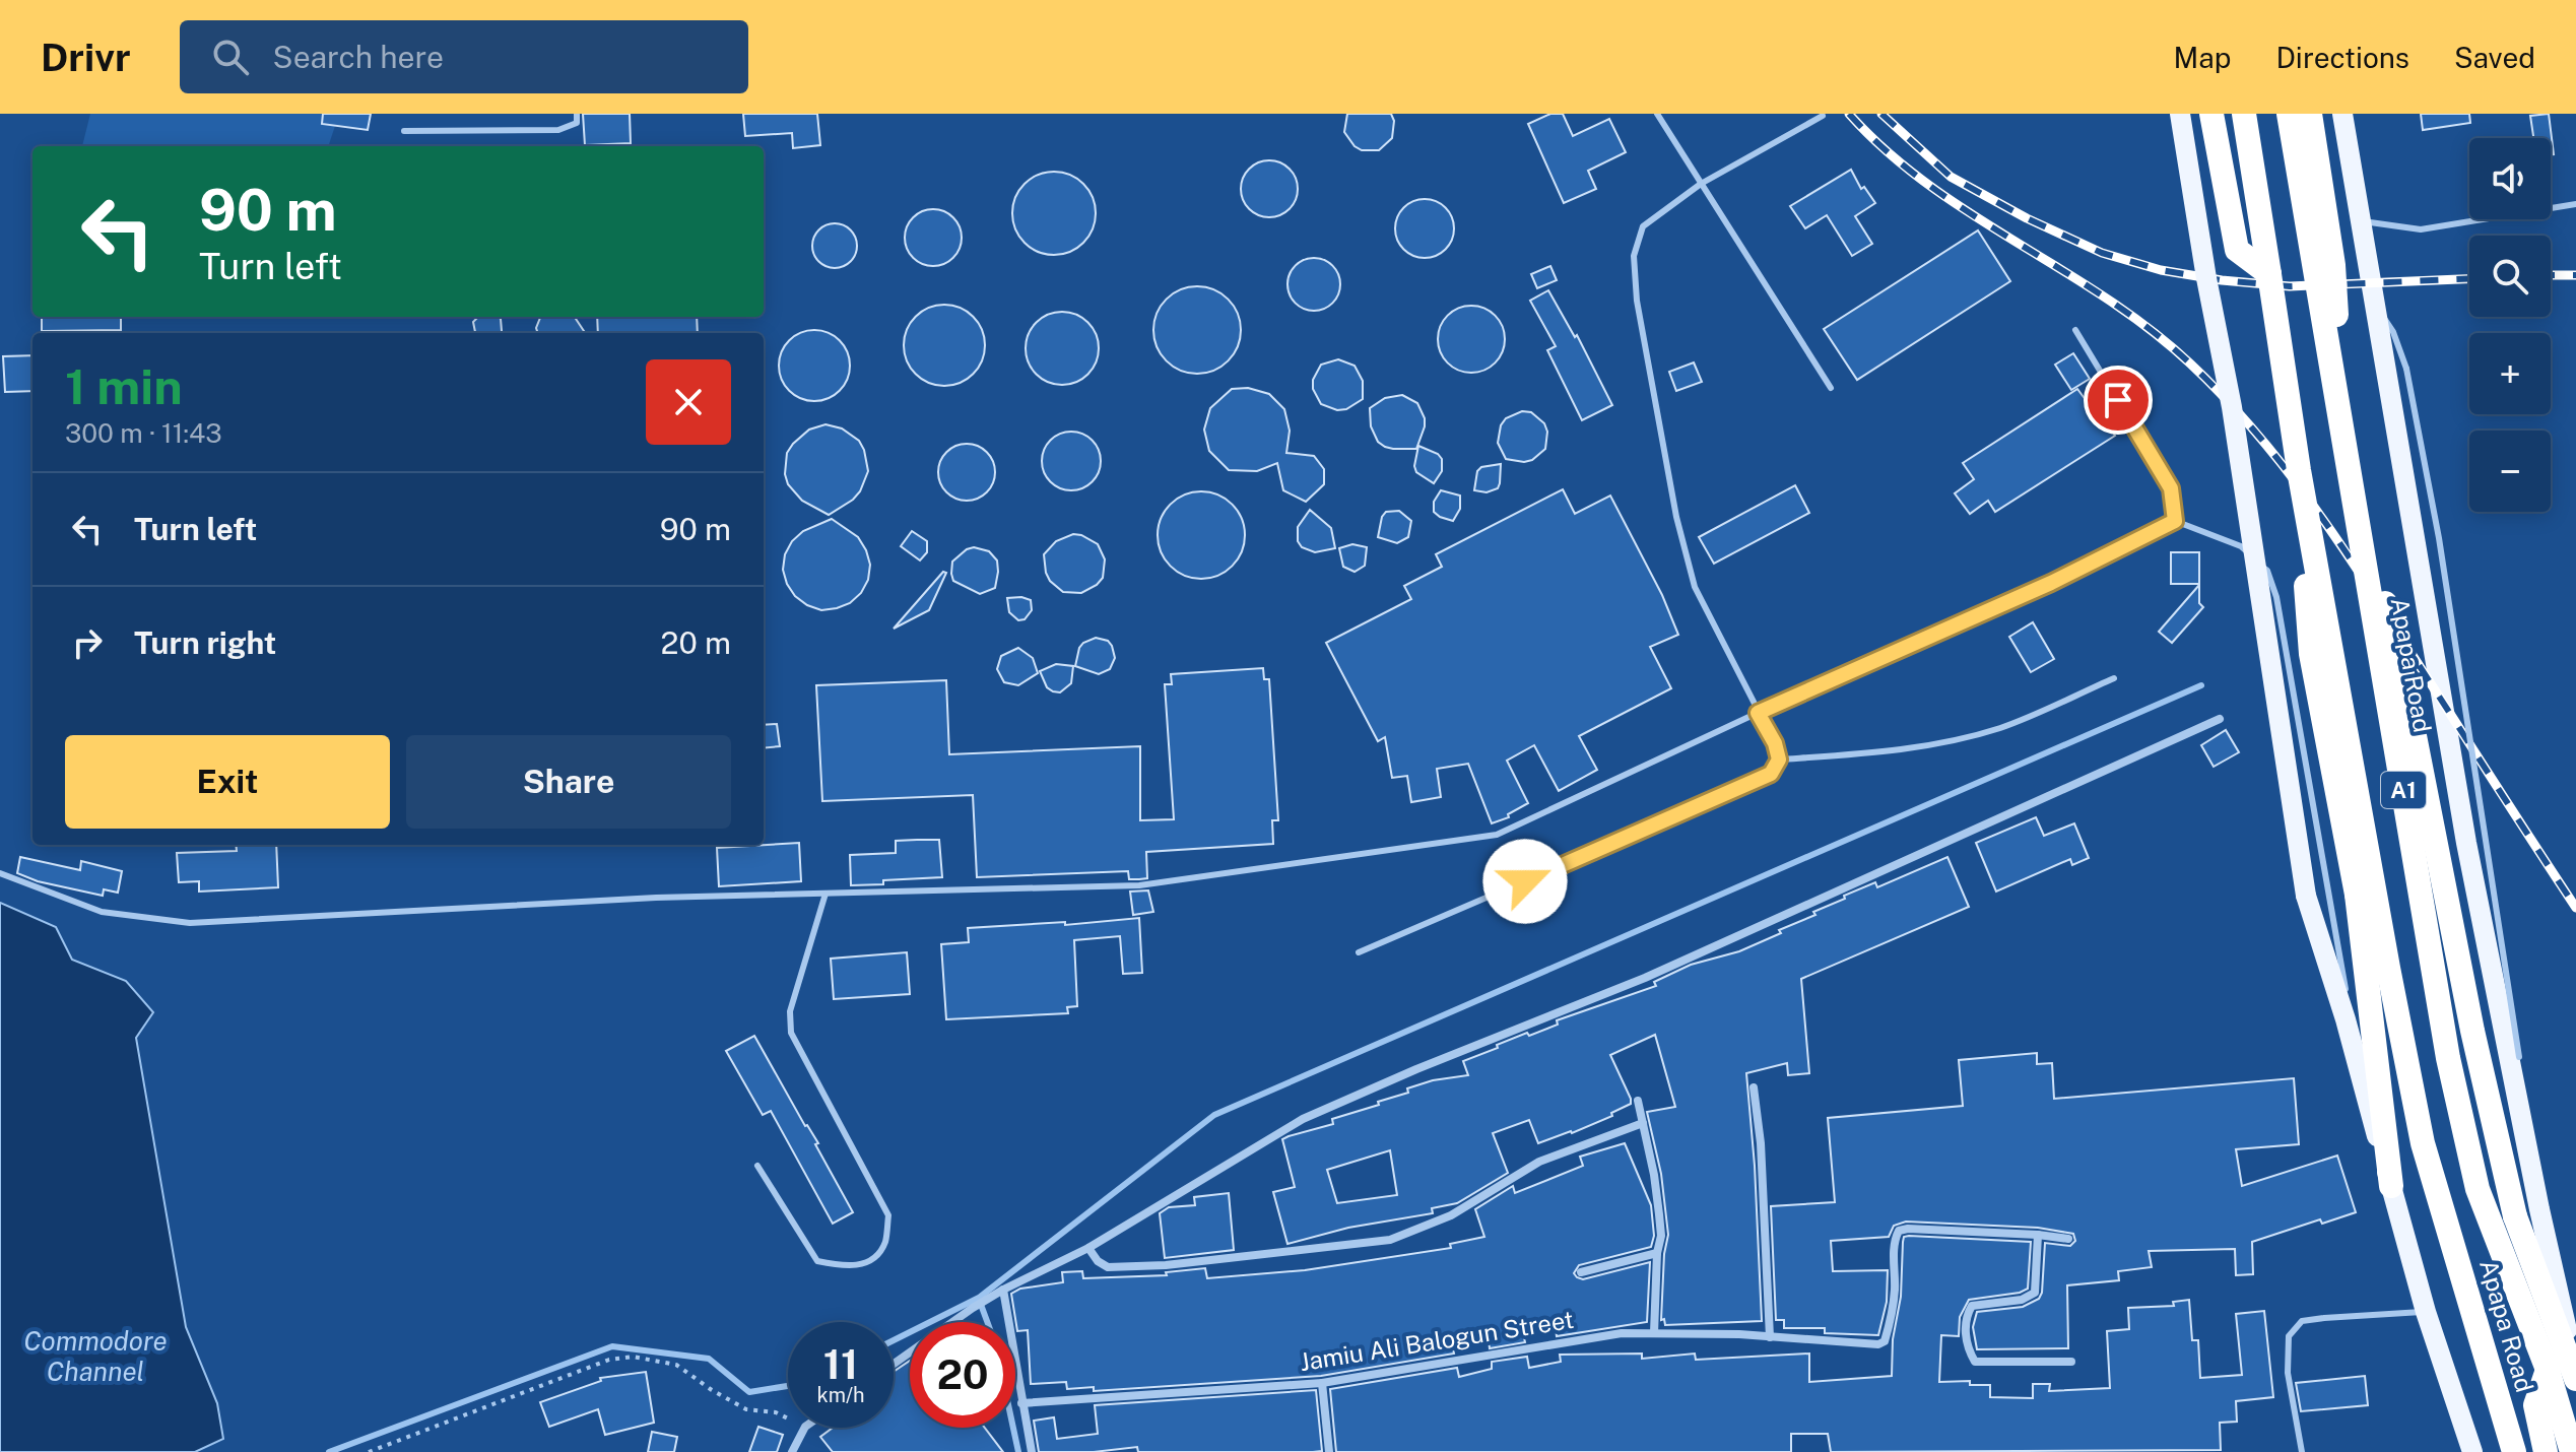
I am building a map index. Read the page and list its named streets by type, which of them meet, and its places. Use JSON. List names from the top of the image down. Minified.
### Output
{"streets":{"highway":["Apapa Road","A1"],"street":["Jamiu Ali Balogun Street"]},"water":["Commodore Channel"],"page":{"header":"Drivr","search":"Search here","nav":["Map","Directions","Saved"],"map_buttons":["+","−"],"turn":["90 m","Turn left"],"heading":["1 min","300 m · 11:43"],"list":[{"name":"Turn left","value":"90 m"},{"name":"Turn right","value":"20 m"}],"buttons":["Exit","Share"],"speed":"11 km/h","limit":"20"}}
